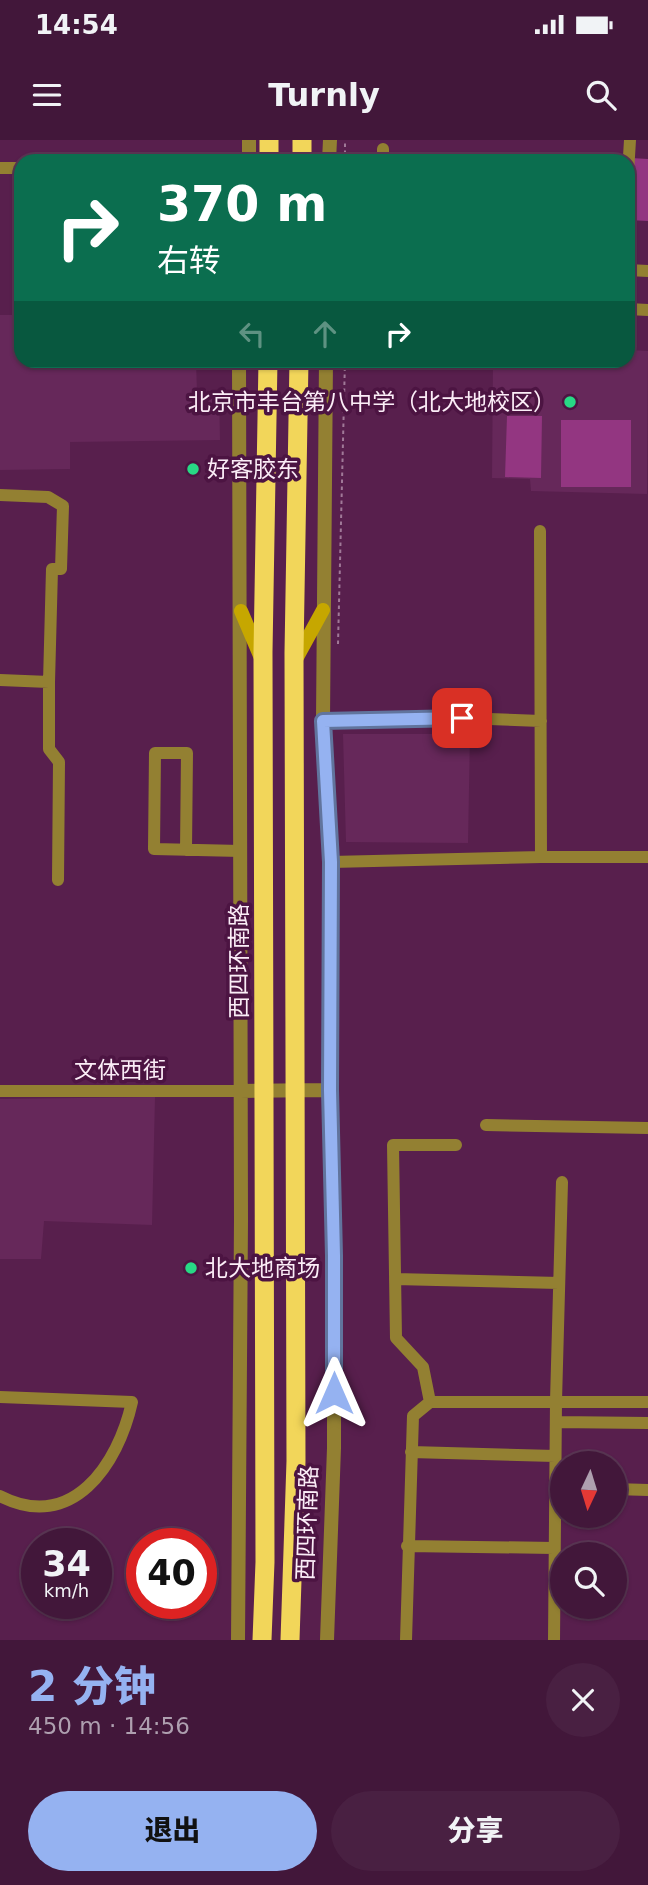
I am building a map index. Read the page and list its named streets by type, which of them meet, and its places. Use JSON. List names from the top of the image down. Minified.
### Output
{"streets":{"highway":["西四环南路"],"street":["文体西街"]},"crossings":[["西四环南路","文体西街"]],"places":["北京市丰台第八中学（北大地校区）","好客胶东","北大地商场"],"north":"bottom","page":{"status":"14:54","header":"Turnly","turn":["370 m","右转"],"speed":"34 km/h","limit":"40","heading":["2 分钟","450 m · 14:56"],"buttons":["退出","分享"]}}
